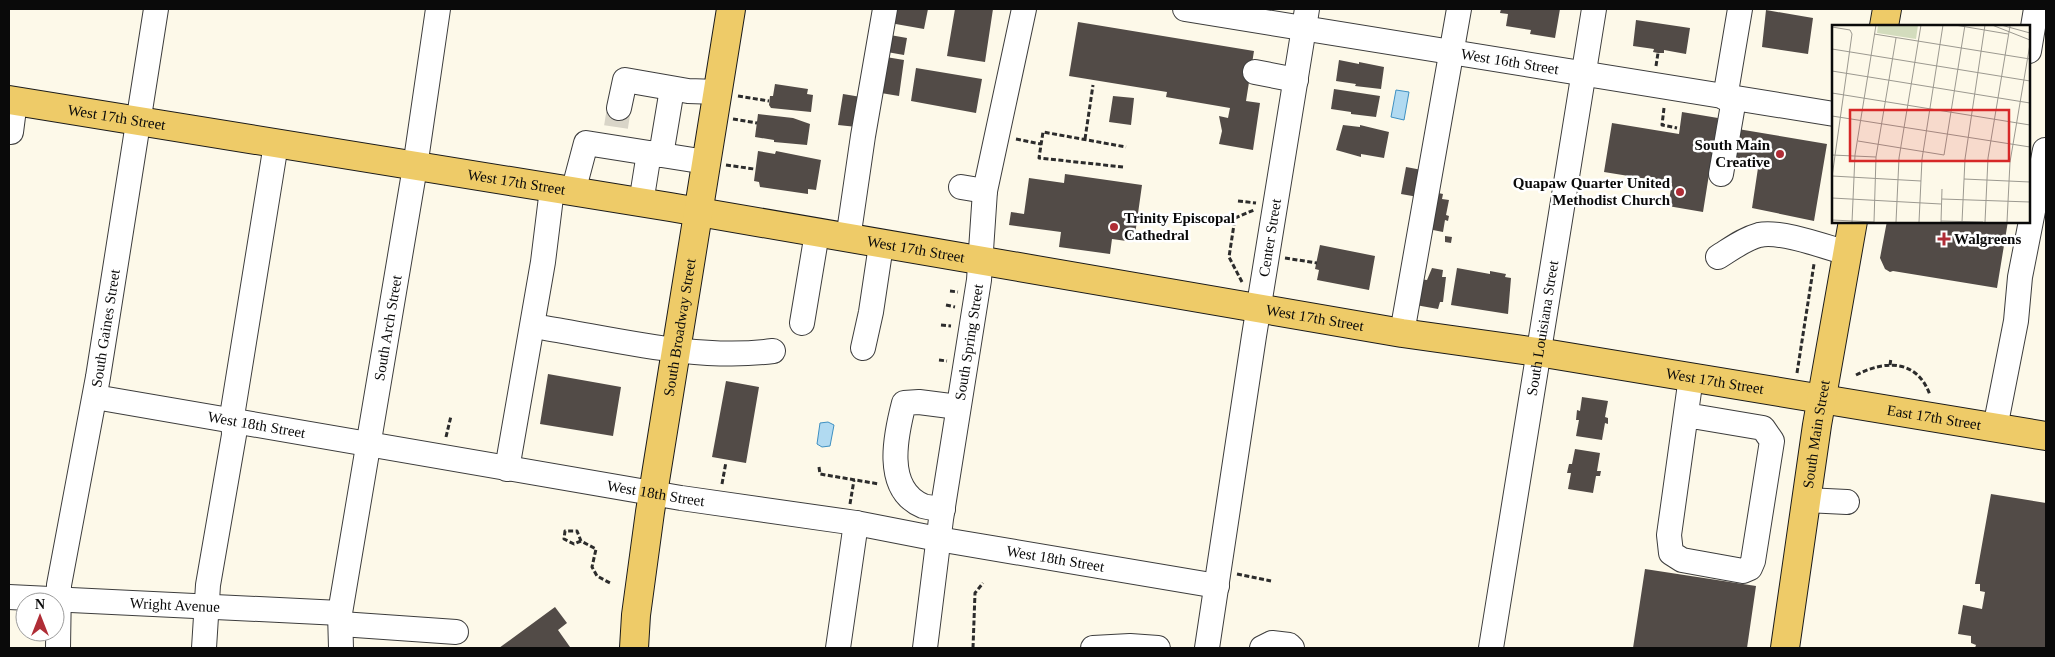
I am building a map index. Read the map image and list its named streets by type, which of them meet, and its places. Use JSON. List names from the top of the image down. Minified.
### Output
{"streets":{"main road":["West 17th Street","South Broadway Street","East 17th Street","South Main Street"],"street":["West 16th Street","Center Street","South Louisiana Street","South Gaines Street","South Arch Street","South Spring Street","West 18th Street","Wright Avenue"]},"crossings":[["West 16th Street","Center Street"],["West 16th Street","South Louisiana Street"],["West 17th Street","Center Street"],["West 17th Street","South Broadway Street"],["West 17th Street","South Louisiana Street"],["West 17th Street","South Gaines Street"],["West 17th Street","South Arch Street"],["West 17th Street","South Spring Street"],["West 17th Street","East 17th Street"],["West 17th Street","South Main Street"],["Center Street","West 18th Street"],["South Broadway Street","West 18th Street"],["South Gaines Street","West 18th Street"],["South Arch Street","West 18th Street"],["South Arch Street","Wright Avenue"],["South Spring Street","West 18th Street"],["East 17th Street","South Main Street"]],"places":{"other":["South Main Creative","Quapaw Quarter United Methodist Church","Trinity Episcopal Cathedral"],"health":["Walgreens"]},"north":"top"}
